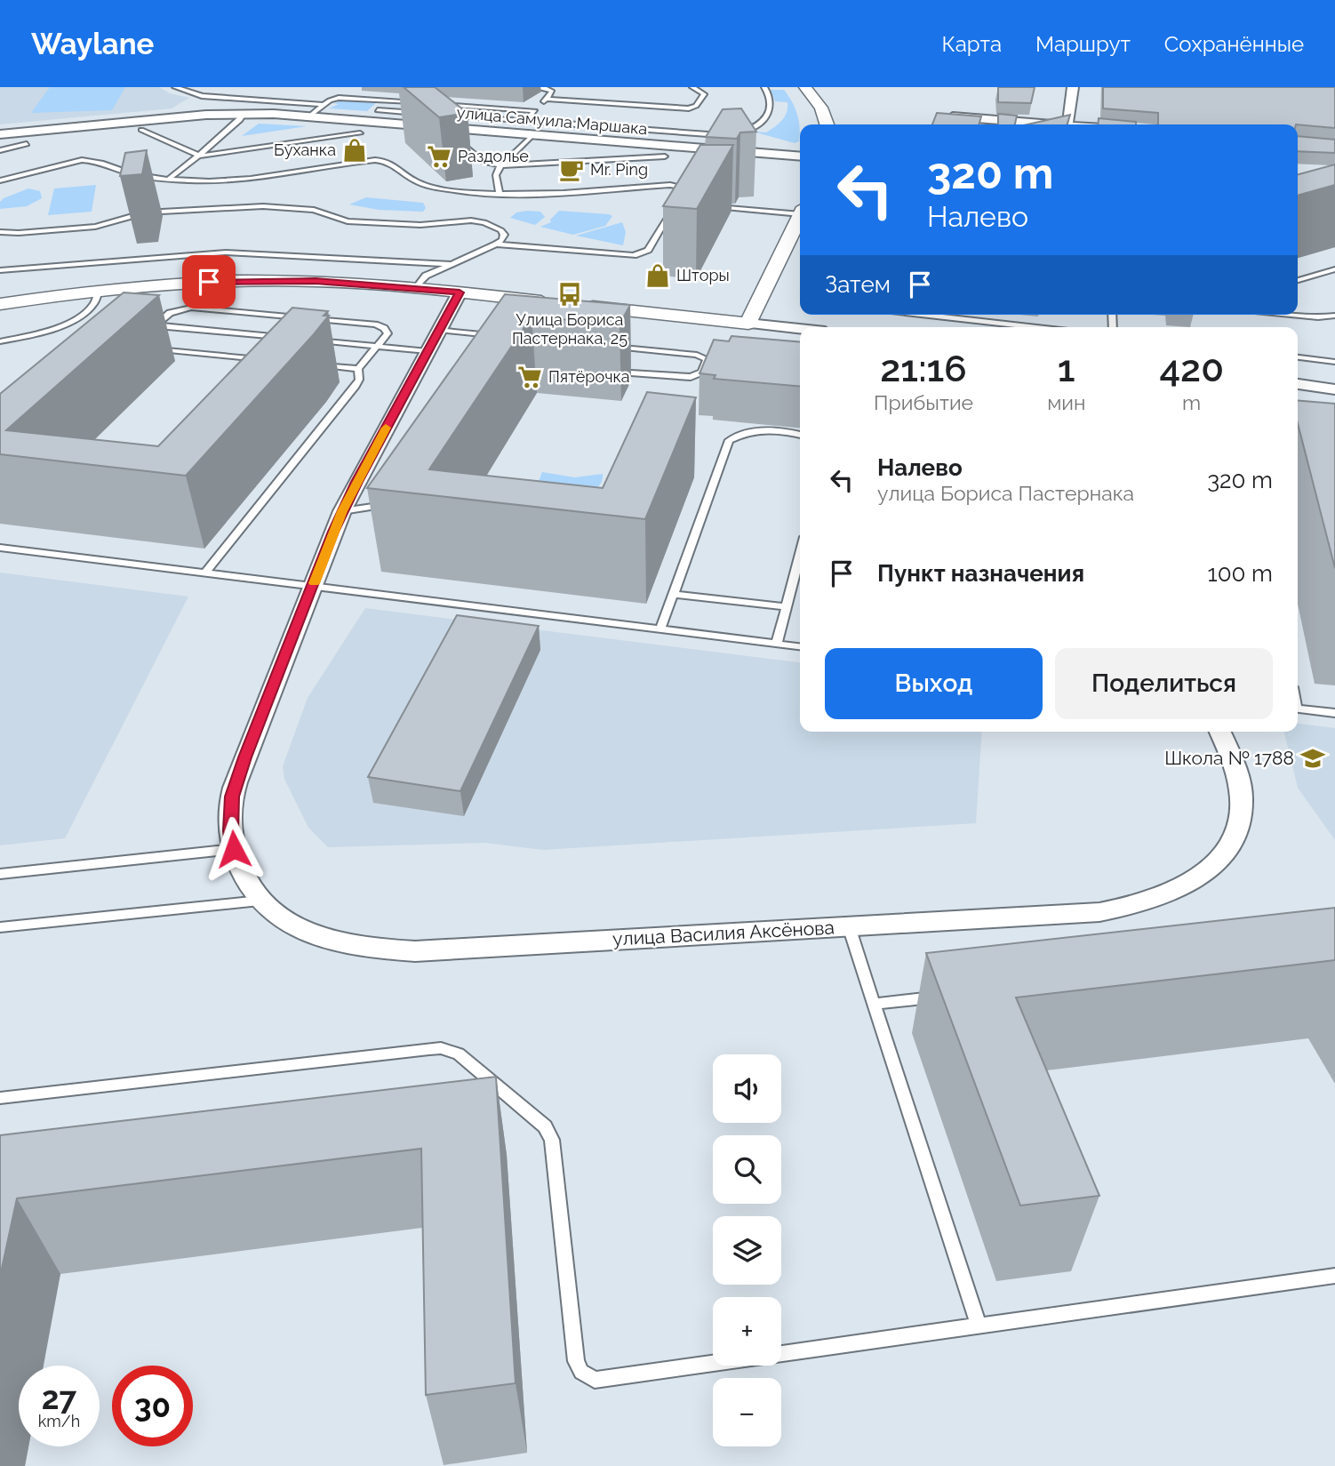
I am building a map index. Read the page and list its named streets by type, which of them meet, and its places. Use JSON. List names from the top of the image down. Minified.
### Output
{"streets":{"street":["улица Самуила Маршака","улица Василия Аксёнова"]},"places":{"shop":["Буханка","Шторы"],"supermarket":["Раздолье","Пятёрочка"],"cafe":["Mr. Ping"],"bus stop":["Улица Бориса Пастернака, 25"],"school or university":["Школа № 1788"]},"page":{"header":"Waylane","nav":["Карта","Маршрут","Сохранённые"],"turn":["320 m","Налево"],"then":"Затем","eta":["21:16","Прибытие","1","мин","420","m"],"list":[{"name":"Налево","note":"улица Бориса Пастернака","value":"320 m"},{"name":"Пункт назначения","value":"100 m"}],"buttons":["Выход","Поделиться"],"map_buttons":["+","−"],"speed":"27 km/h","limit":"30"}}
